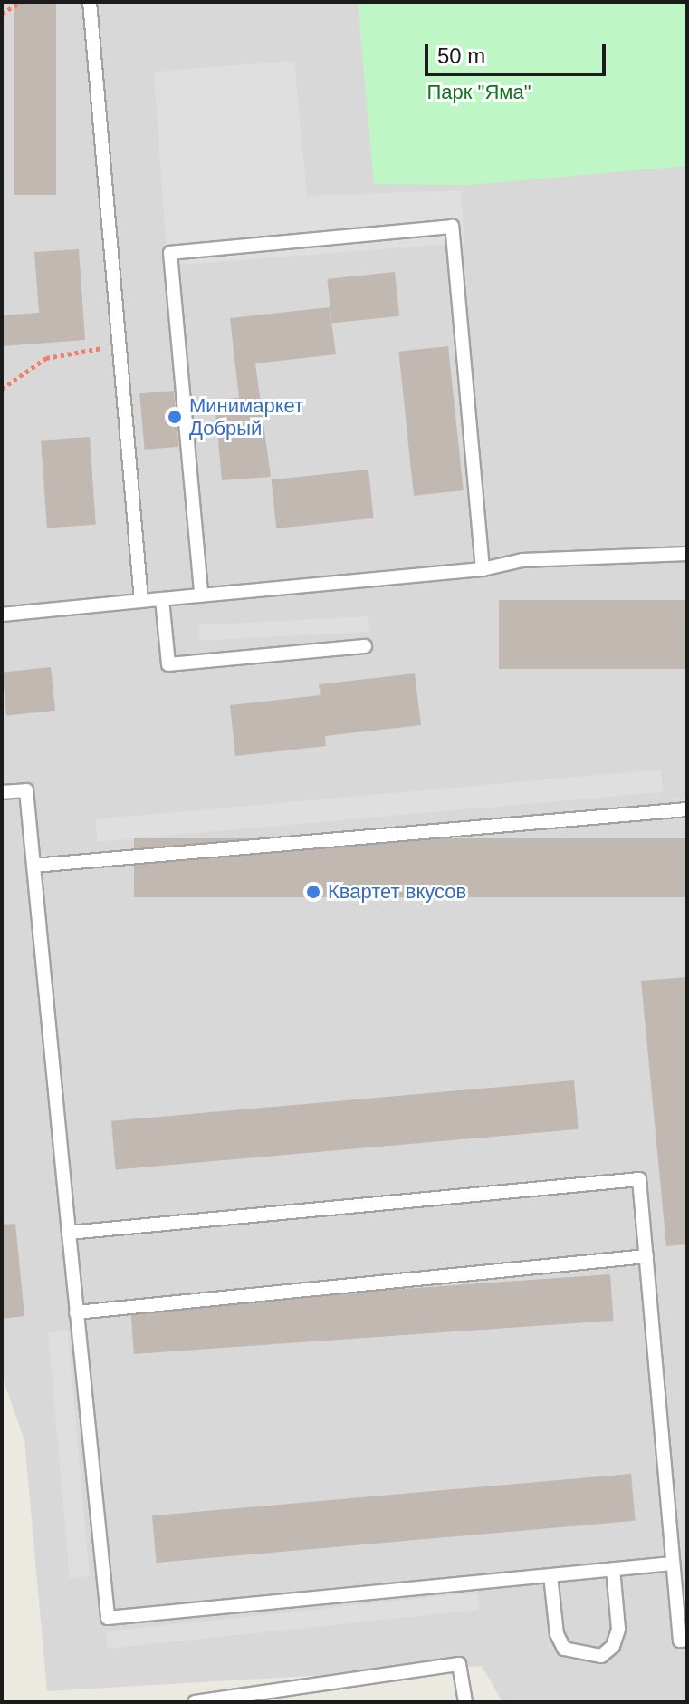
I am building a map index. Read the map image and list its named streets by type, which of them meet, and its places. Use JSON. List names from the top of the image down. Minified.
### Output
{"parks":["Парк \"Яма\""],"places":["Минимаркет Добрый","Квартет вкусов"],"scale_bar":"50 m"}
